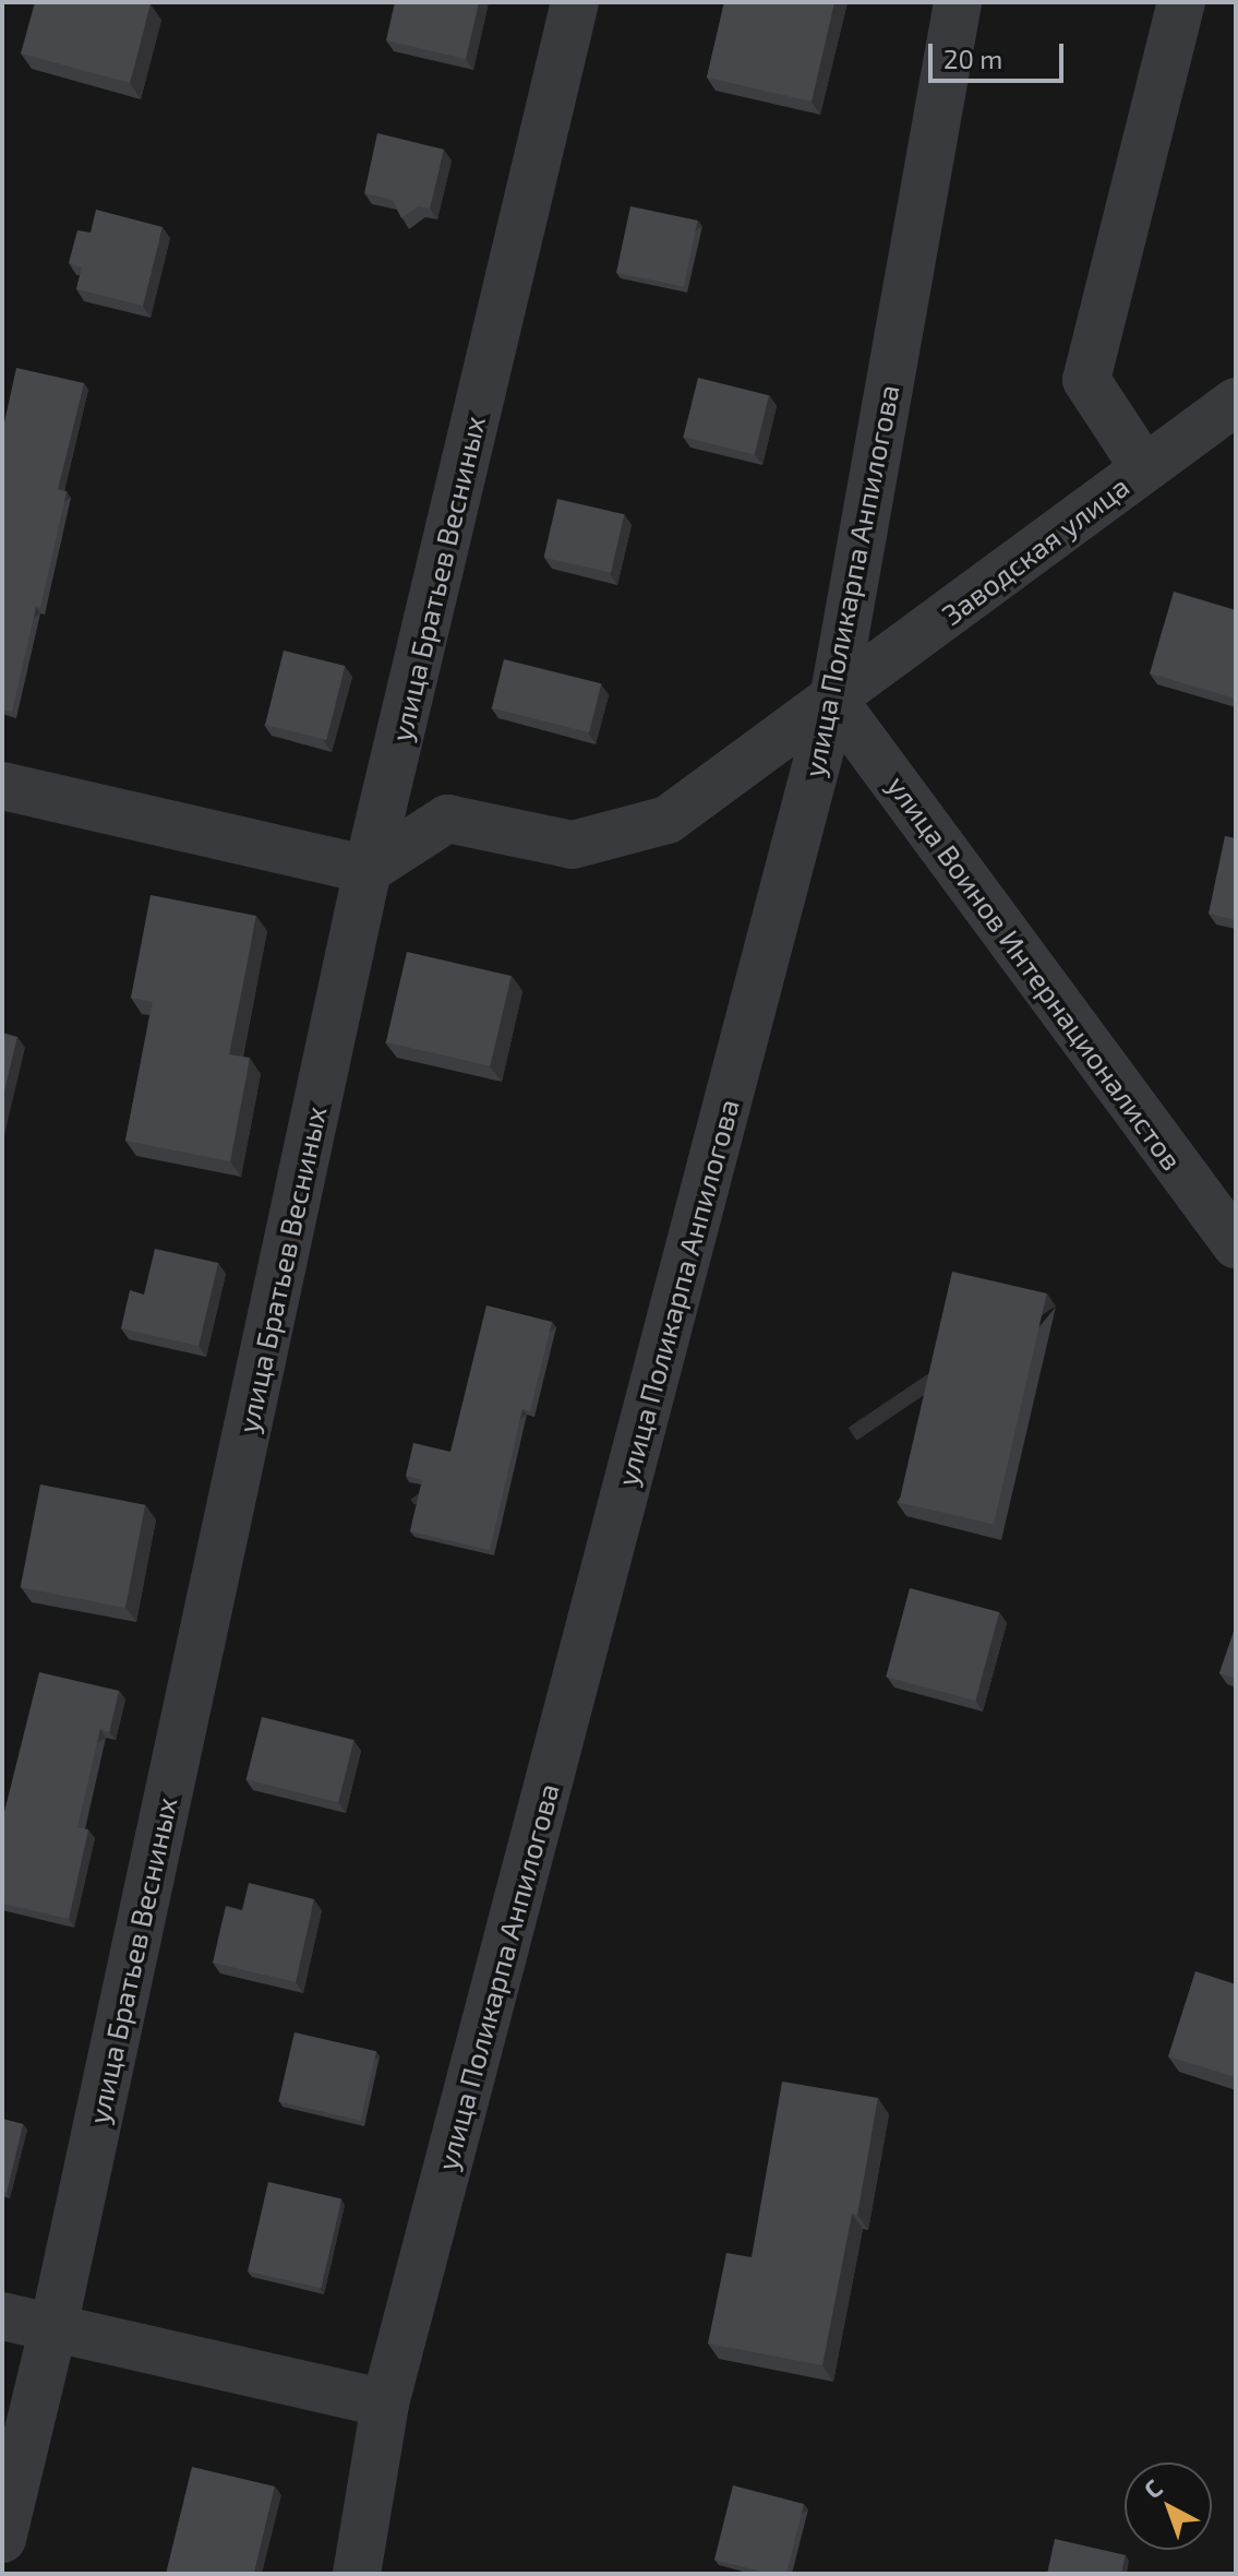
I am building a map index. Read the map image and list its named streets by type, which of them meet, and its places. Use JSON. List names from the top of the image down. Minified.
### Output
{"streets":{"street":["Заводская улица","улица Братьев Весниных","улица Поликарпа Анпилогова","улица Воинов Интернационалистов"]},"crossings":[["Заводская улица","улица Братьев Весниных"],["Заводская улица","улица Поликарпа Анпилогова"],["Заводская улица","улица Воинов Интернационалистов"],["улица Поликарпа Анпилогова","улица Воинов Интернационалистов"]],"scale_bar":"20 m","north":"top left"}
